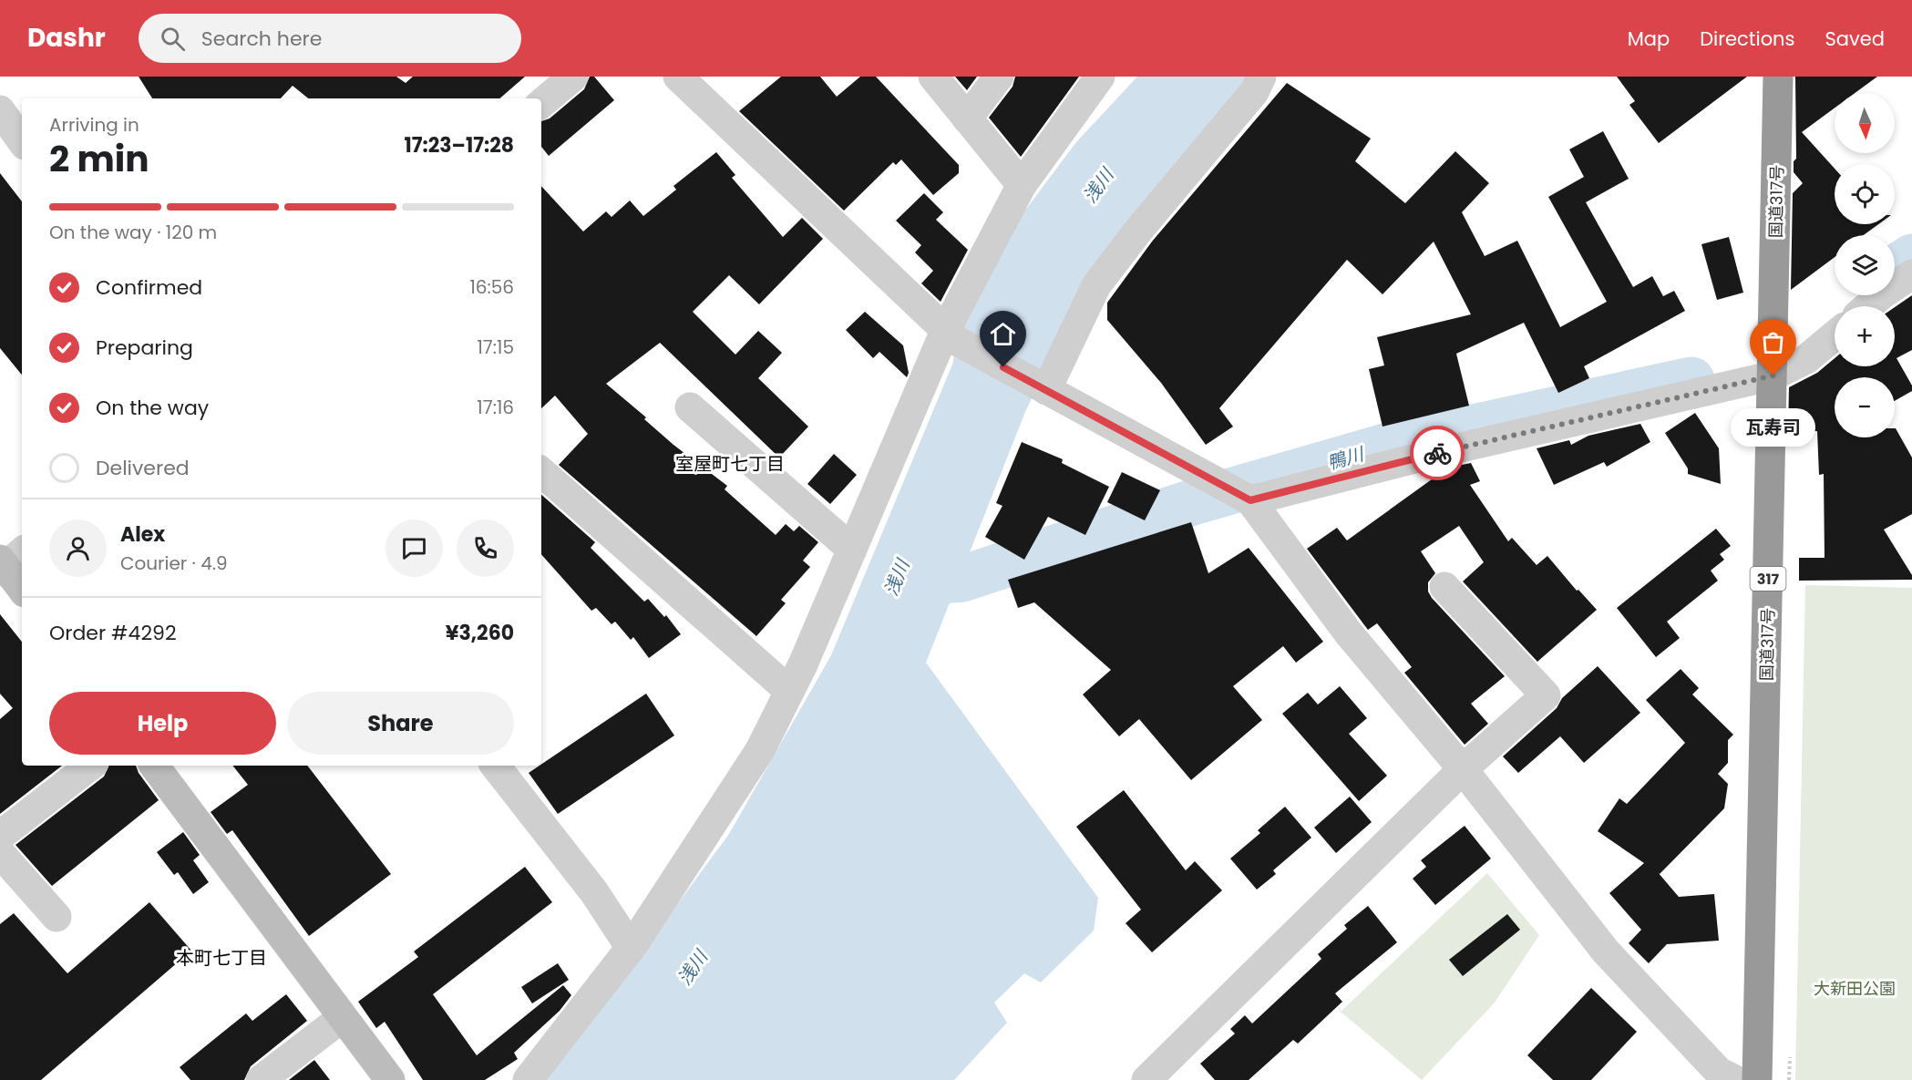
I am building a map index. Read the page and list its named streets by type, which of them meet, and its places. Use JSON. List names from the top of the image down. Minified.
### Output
{"streets":{"highway":["国道317号","317"]},"districts":["室屋町七丁目","本町七丁目"],"water":["浅川","鴨川"],"parks":["大新田公園"],"places":["瓦寿司"],"north":"bottom","page":{"header":"Dashr","search":"Search here","nav":["Map","Directions","Saved"],"map_buttons":["+","−"],"heading":["2 min","Arriving in","17:23–17:28"],"panel":["Alex","Courier · 4.9","Order #4292","¥3,260"],"bar":"On the way · 120 m","list":[["Confirmed","16:56"],["Preparing","17:15"],["On the way","17:16"],"Delivered"],"bubble":"瓦寿司","buttons":["Help","Share"]}}
